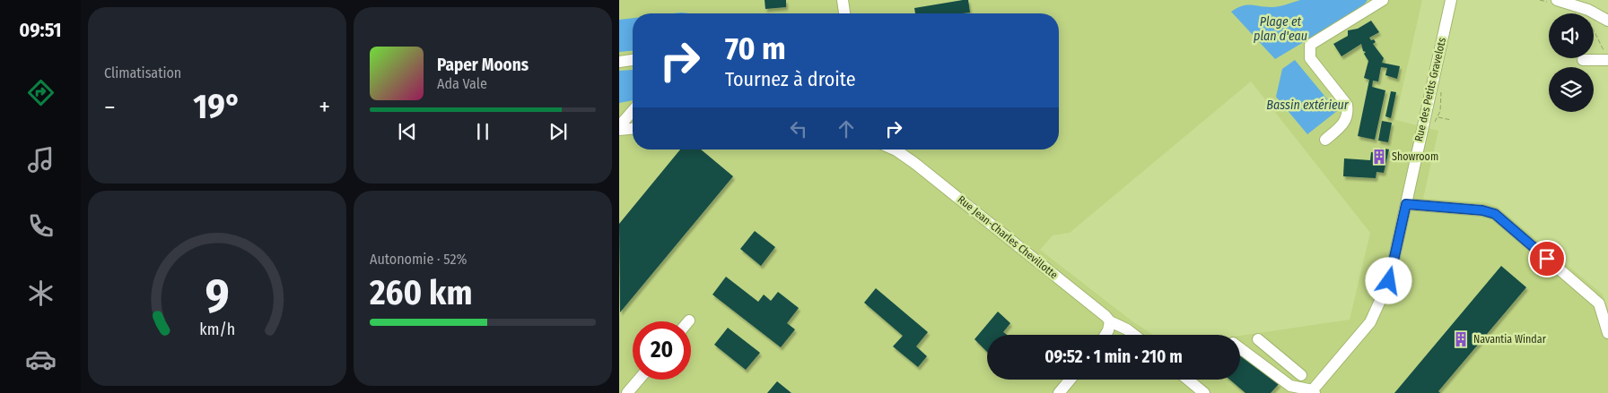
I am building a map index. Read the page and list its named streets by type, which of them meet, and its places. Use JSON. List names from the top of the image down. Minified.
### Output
{"streets":{"street":["Rue des Petits Gravelots","Rue Jean-Charles Chevillotte"]},"water":["Plage et plan d'eau","Bassin extérieur"],"places":{"building":["Showroom","Navantia Windar"]},"page":{"tabs":"09:51","tile":["Climatisation",["Autonomie · 52%","260 km"]],"turn":["70 m","Tournez à droite"],"song":["Paper Moons","Ada Vale"],"heat":["−","19°","+"],"limit":"20","trip":"09:52 · 1 min · 210 m","gauge":["9","km/h"]}}
